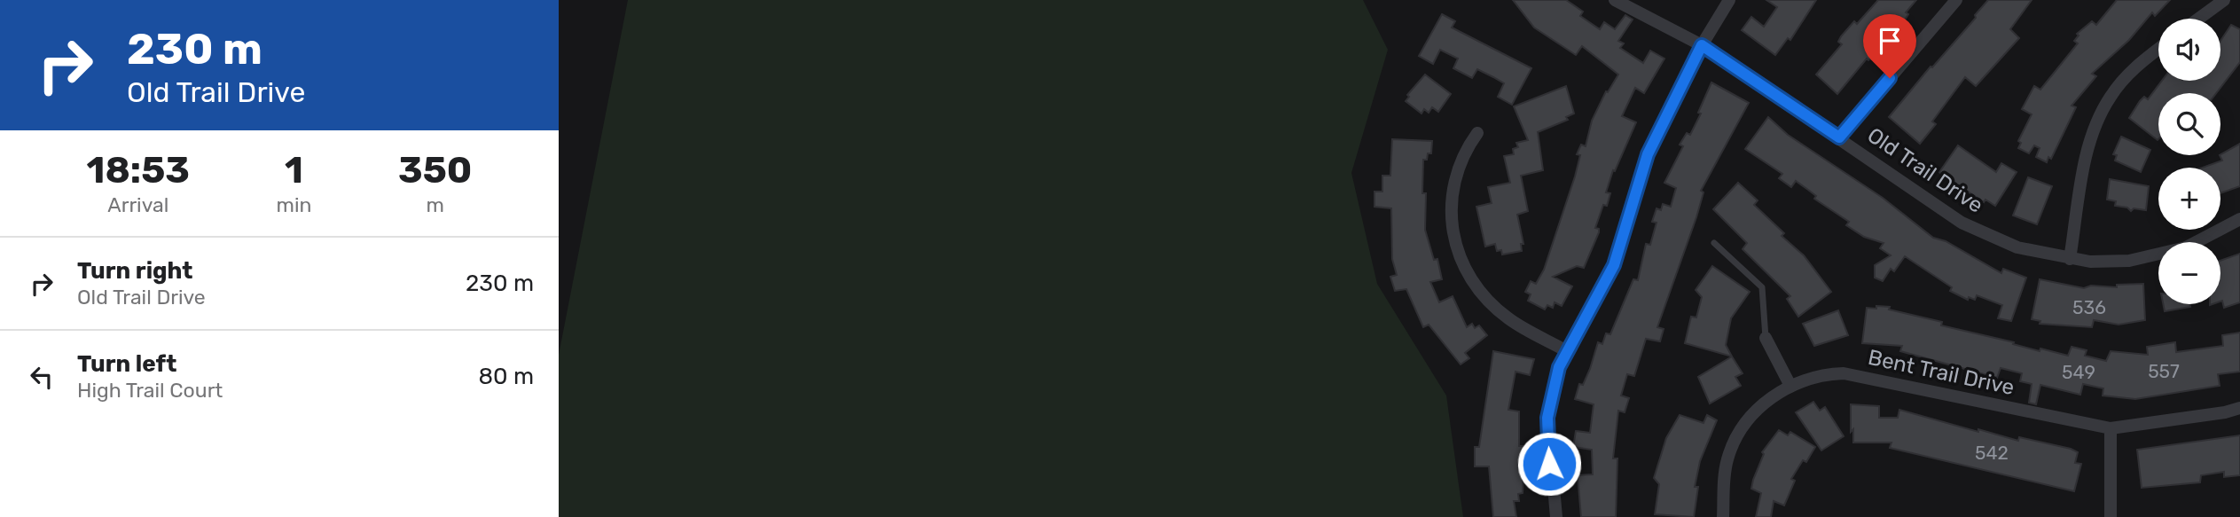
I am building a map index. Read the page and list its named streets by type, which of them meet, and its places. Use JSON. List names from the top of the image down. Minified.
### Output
{"streets":{"street":["Old Trail Drive","Bent Trail Drive"]},"house_numbers":["536","557","549","542"],"page":{"turn":["230 m","Old Trail Drive"],"map_buttons":["+","−"],"eta":["18:53","Arrival","1","min","350","m"],"list":[{"name":"Turn right","note":"Old Trail Drive","value":"230 m"},{"name":"Turn left","note":"High Trail Court","value":"80 m"}]}}
